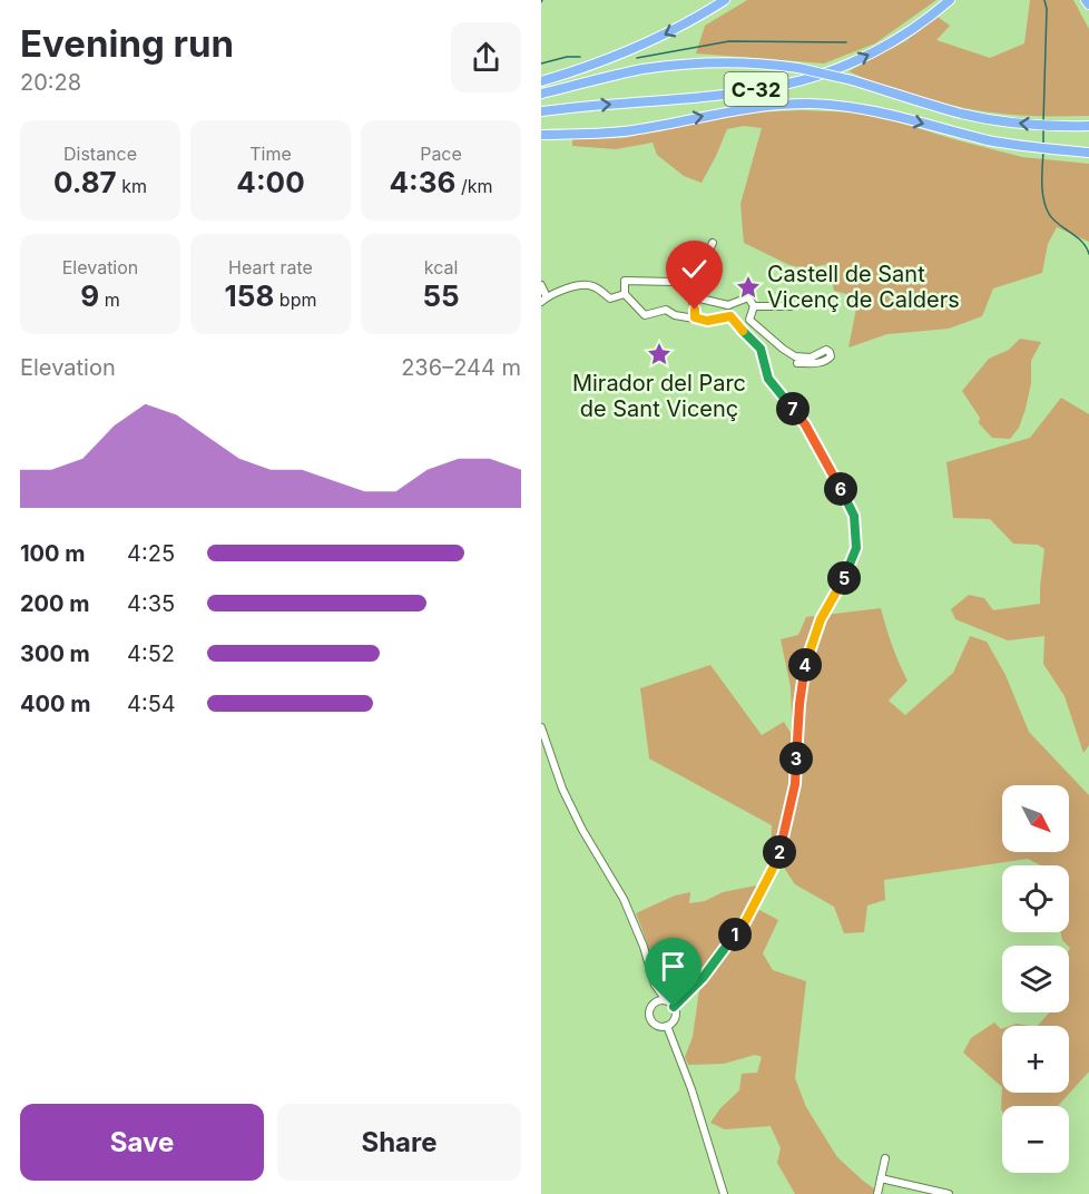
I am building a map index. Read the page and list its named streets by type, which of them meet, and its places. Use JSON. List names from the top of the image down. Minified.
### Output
{"streets":{"highway":["C-32"]},"places":{"place":["Castell de Sant Vicenç de Calders","Mirador del Parc de Sant Vicenç"]},"north":"bottom right","page":{"heading":["Evening run","20:28"],"stats":[["Distance","0.87 km"],["Time","4:00"],["Pace","4:36 /km"],["Elevation","9 m"],["Heart rate","158 bpm"],["kcal","55"]],"chart":["Elevation","236–244 m"],"pins":["7","6","5","4","3","2","1"],"list":[{"name":"100 m","note":"4:25"},{"name":"200 m","note":"4:35"},{"name":"300 m","note":"4:52"},{"name":"400 m","note":"4:54"}],"map_buttons":["+","−"],"buttons":["Save","Share"]}}
